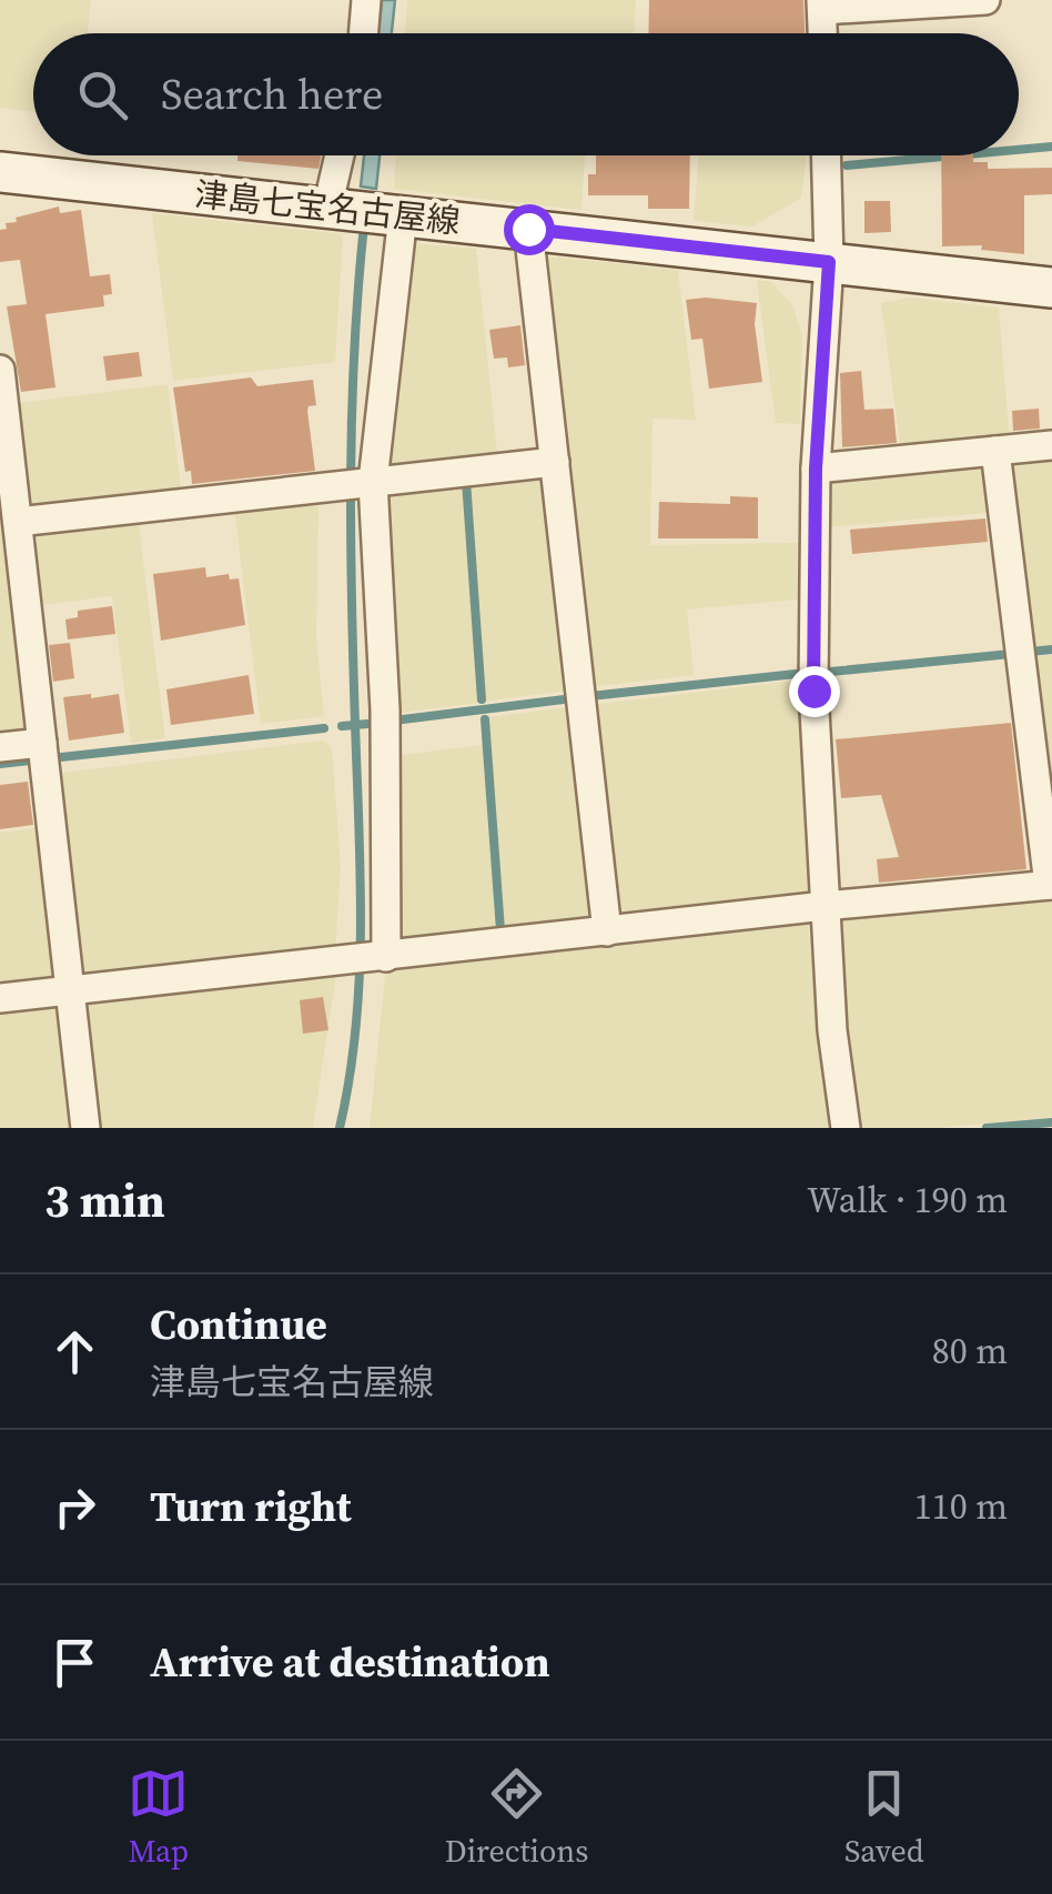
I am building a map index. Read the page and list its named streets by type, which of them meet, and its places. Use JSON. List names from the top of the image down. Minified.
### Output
{"streets":{"main road":["津島七宝名古屋線"]},"page":{"search":"Search here","heading":["3 min","Walk · 190 m"],"list":[["Continue","津島七宝名古屋線","80 m"],["Turn right","110 m"],"Arrive at destination"],"nav":["Map","Directions","Saved"]}}
